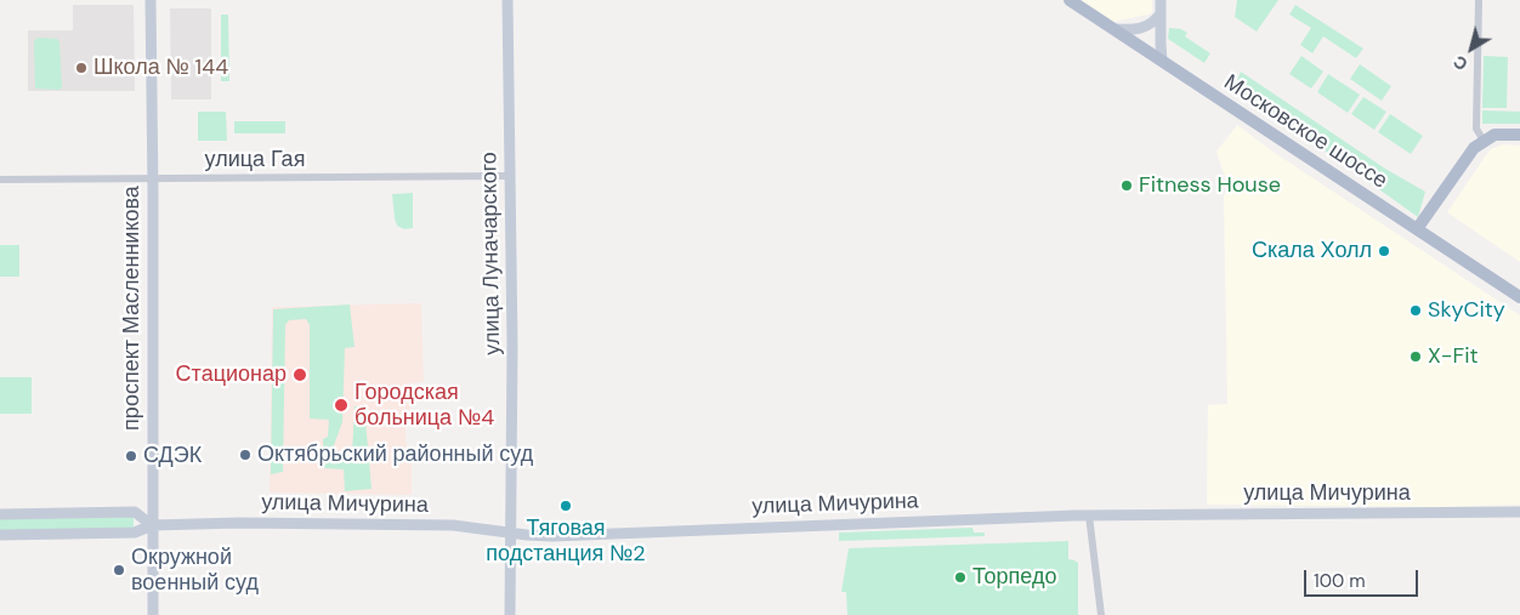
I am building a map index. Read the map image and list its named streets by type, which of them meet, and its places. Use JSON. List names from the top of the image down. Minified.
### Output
{"streets":{"main road":["Московское шоссе","улица Луначарского","проспект Масленникова","улица Мичурина"],"street":["улица Гая"]},"crossings":[["улица Гая","улица Луначарского"],["улица Гая","проспект Масленникова"],["улица Луначарского","улица Мичурина"],["проспект Масленникова","улица Мичурина"]],"places":["Школа № 144","Fitness House","Скала Холл","SkyCity","X-Fit","Стационар","Городская больница №4","Октябрьский районный суд","СДЭК","Тяговая подстанция №2","Окружной военный суд","Торпедо"],"scale_bar":"100 m","north":"bottom left"}
